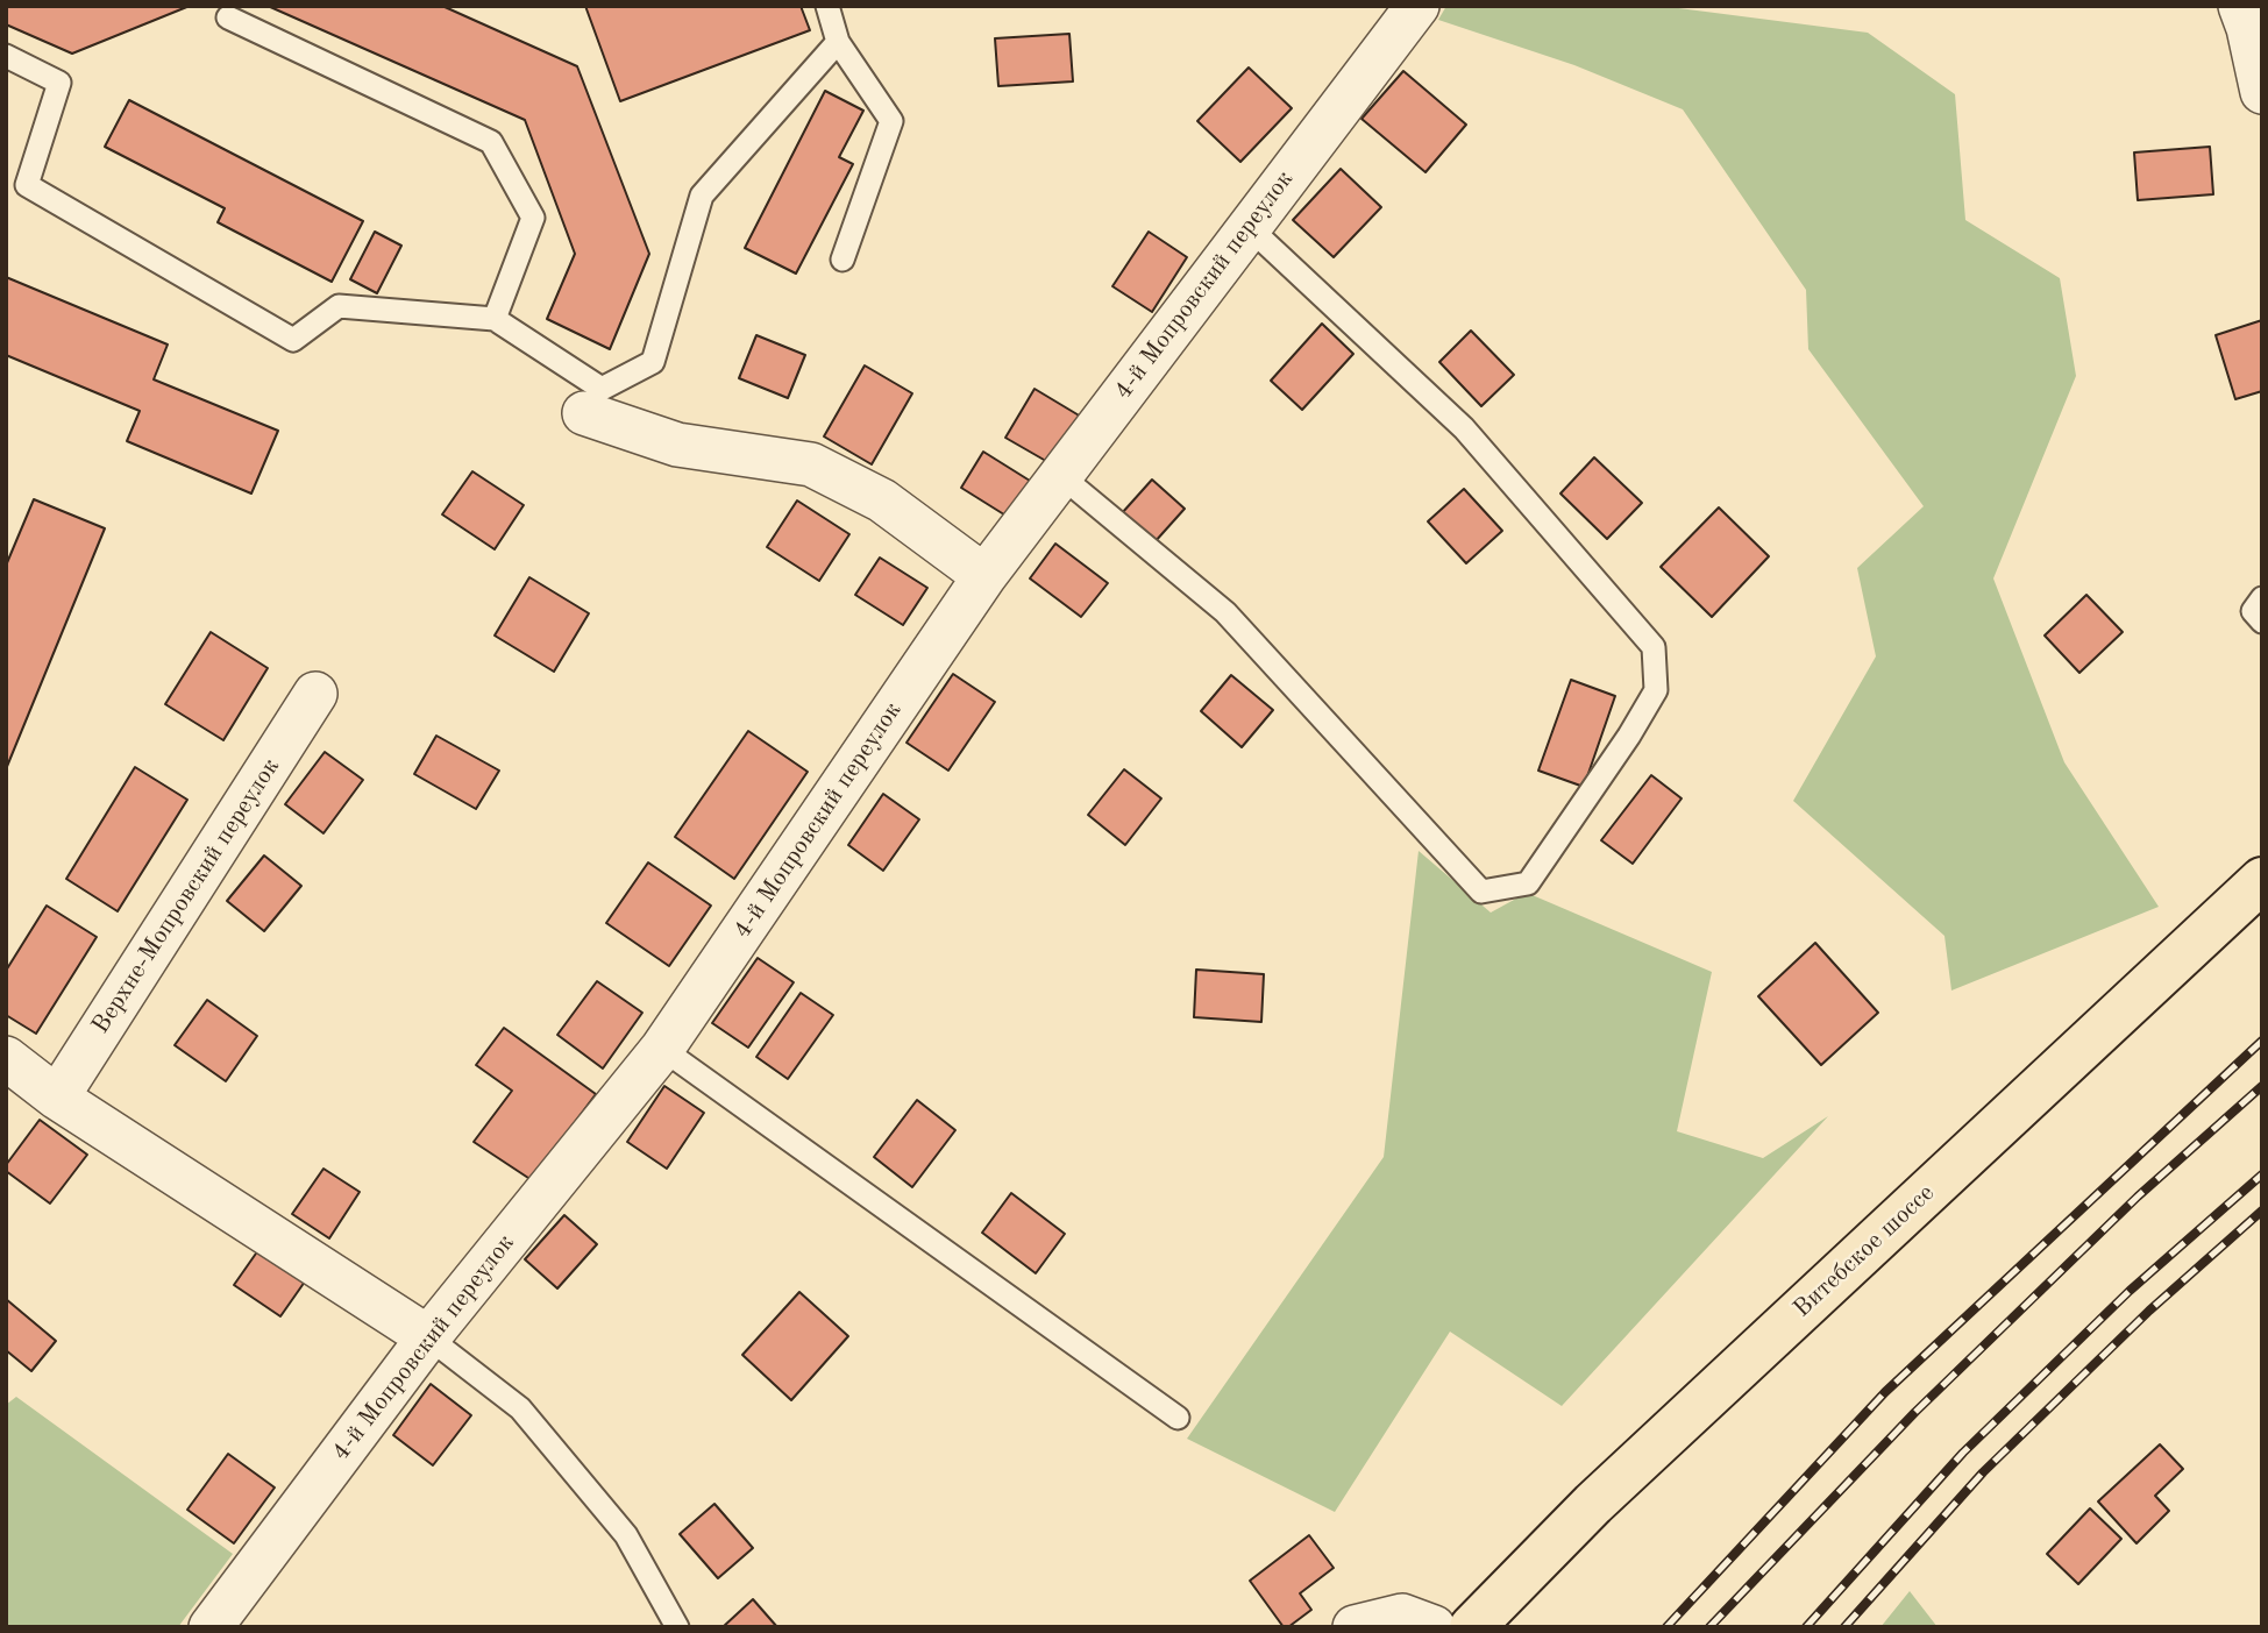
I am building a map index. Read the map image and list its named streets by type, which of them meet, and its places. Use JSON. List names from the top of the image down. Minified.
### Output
{"streets":{"main road":["Витебское шоссе"],"street":["4-й Мопровский переулок","Верхне-Мопровский переулок"]}}
